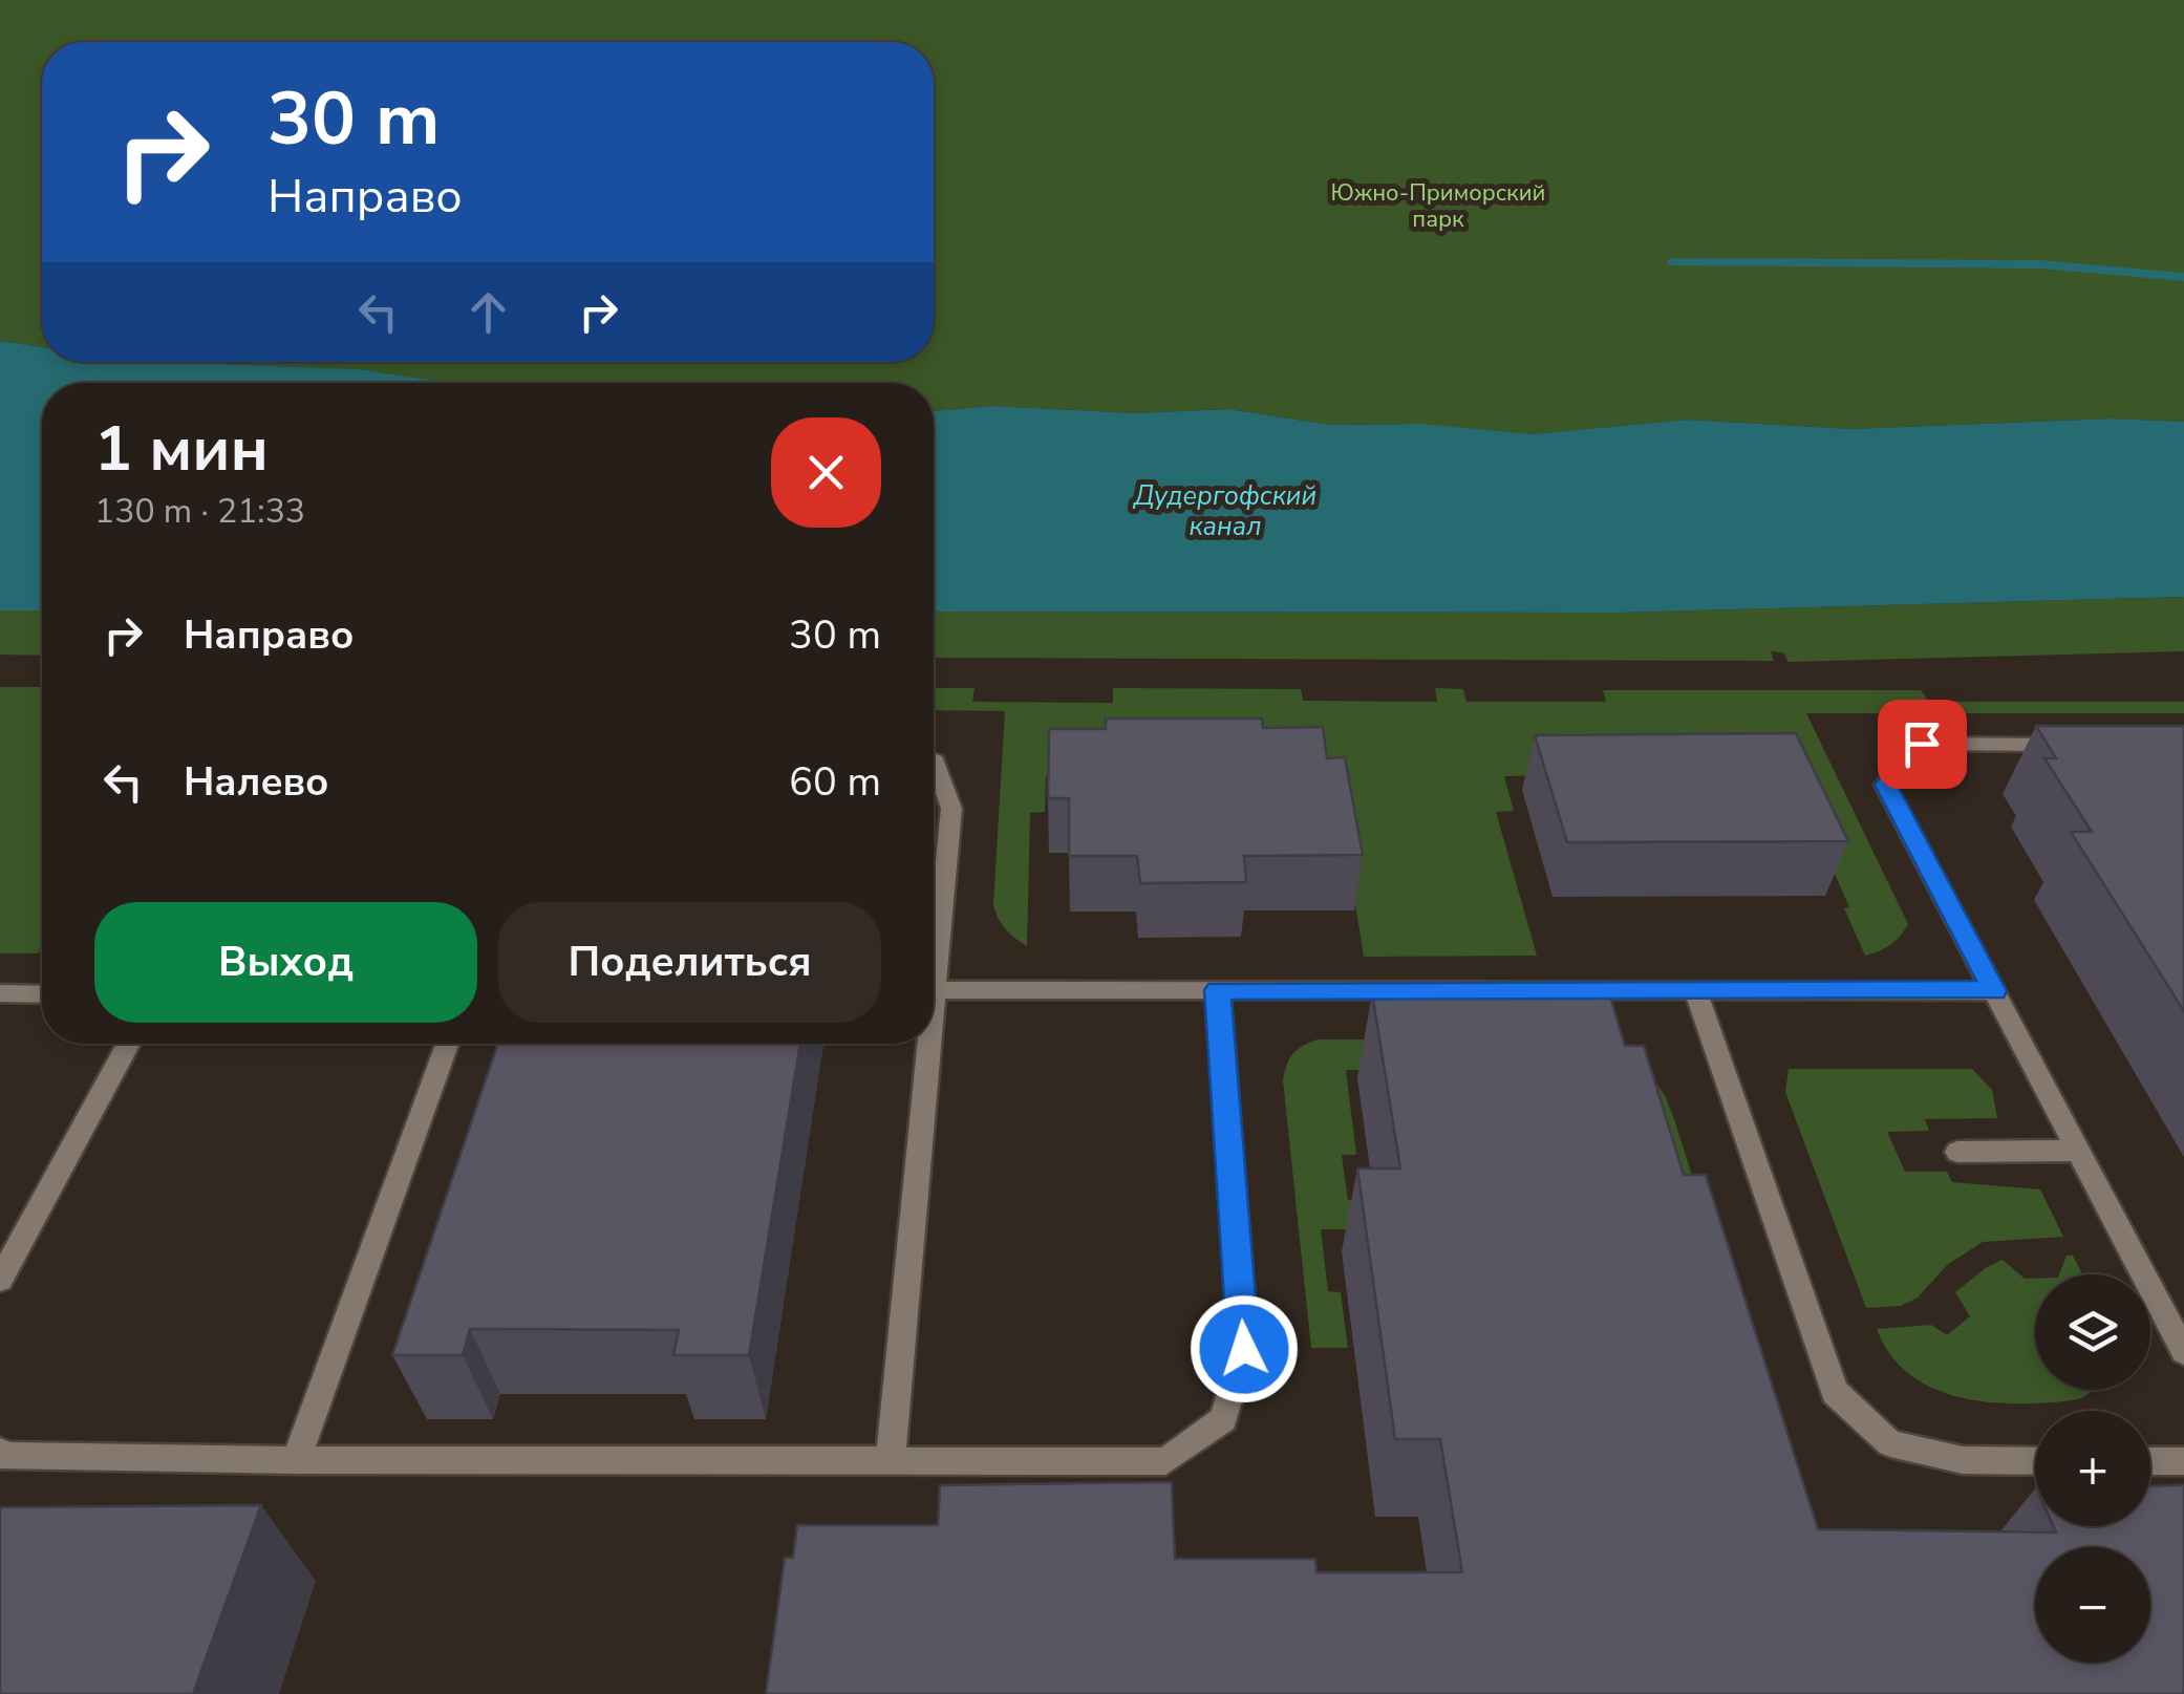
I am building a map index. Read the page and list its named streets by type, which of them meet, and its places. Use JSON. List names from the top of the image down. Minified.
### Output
{"water":["Дудергофский канал"],"parks":["Южно-Приморский парк"],"page":{"turn":["30 m","Направо"],"heading":["1 мин","130 m · 21:33"],"list":[{"name":"Направо","value":"30 m"},{"name":"Налево","value":"60 m"}],"buttons":["Выход","Поделиться"],"map_buttons":["+","−"]}}
